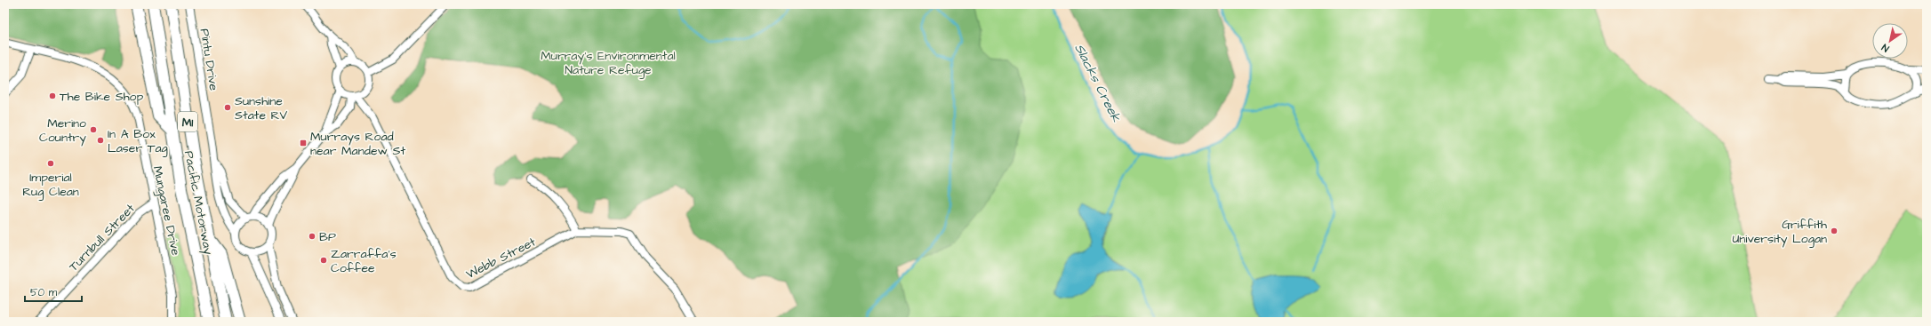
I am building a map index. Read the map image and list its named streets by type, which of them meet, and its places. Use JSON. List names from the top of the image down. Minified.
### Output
{"streets":{"highway":["M1","Pacific Motorway"],"street":["Pintu Drive","Mungaree Drive","Turnbull Street","Webb Street"]},"crossings":[["Mungaree Drive","Turnbull Street"]],"water":["Slacks Creek"],"parks":["Murray's Environmental Nature Refuge"],"places":{"other":["The Bike Shop","Sunshine State RV","Merino Country","In A Box Laser Tag","Imperial Rug Clean","Griffith University Logan","BP","Zarraffa's Coffee"],"transit":["Murrays Road near Mandew St"]},"scale_bar":"50 m","north":"bottom left"}
